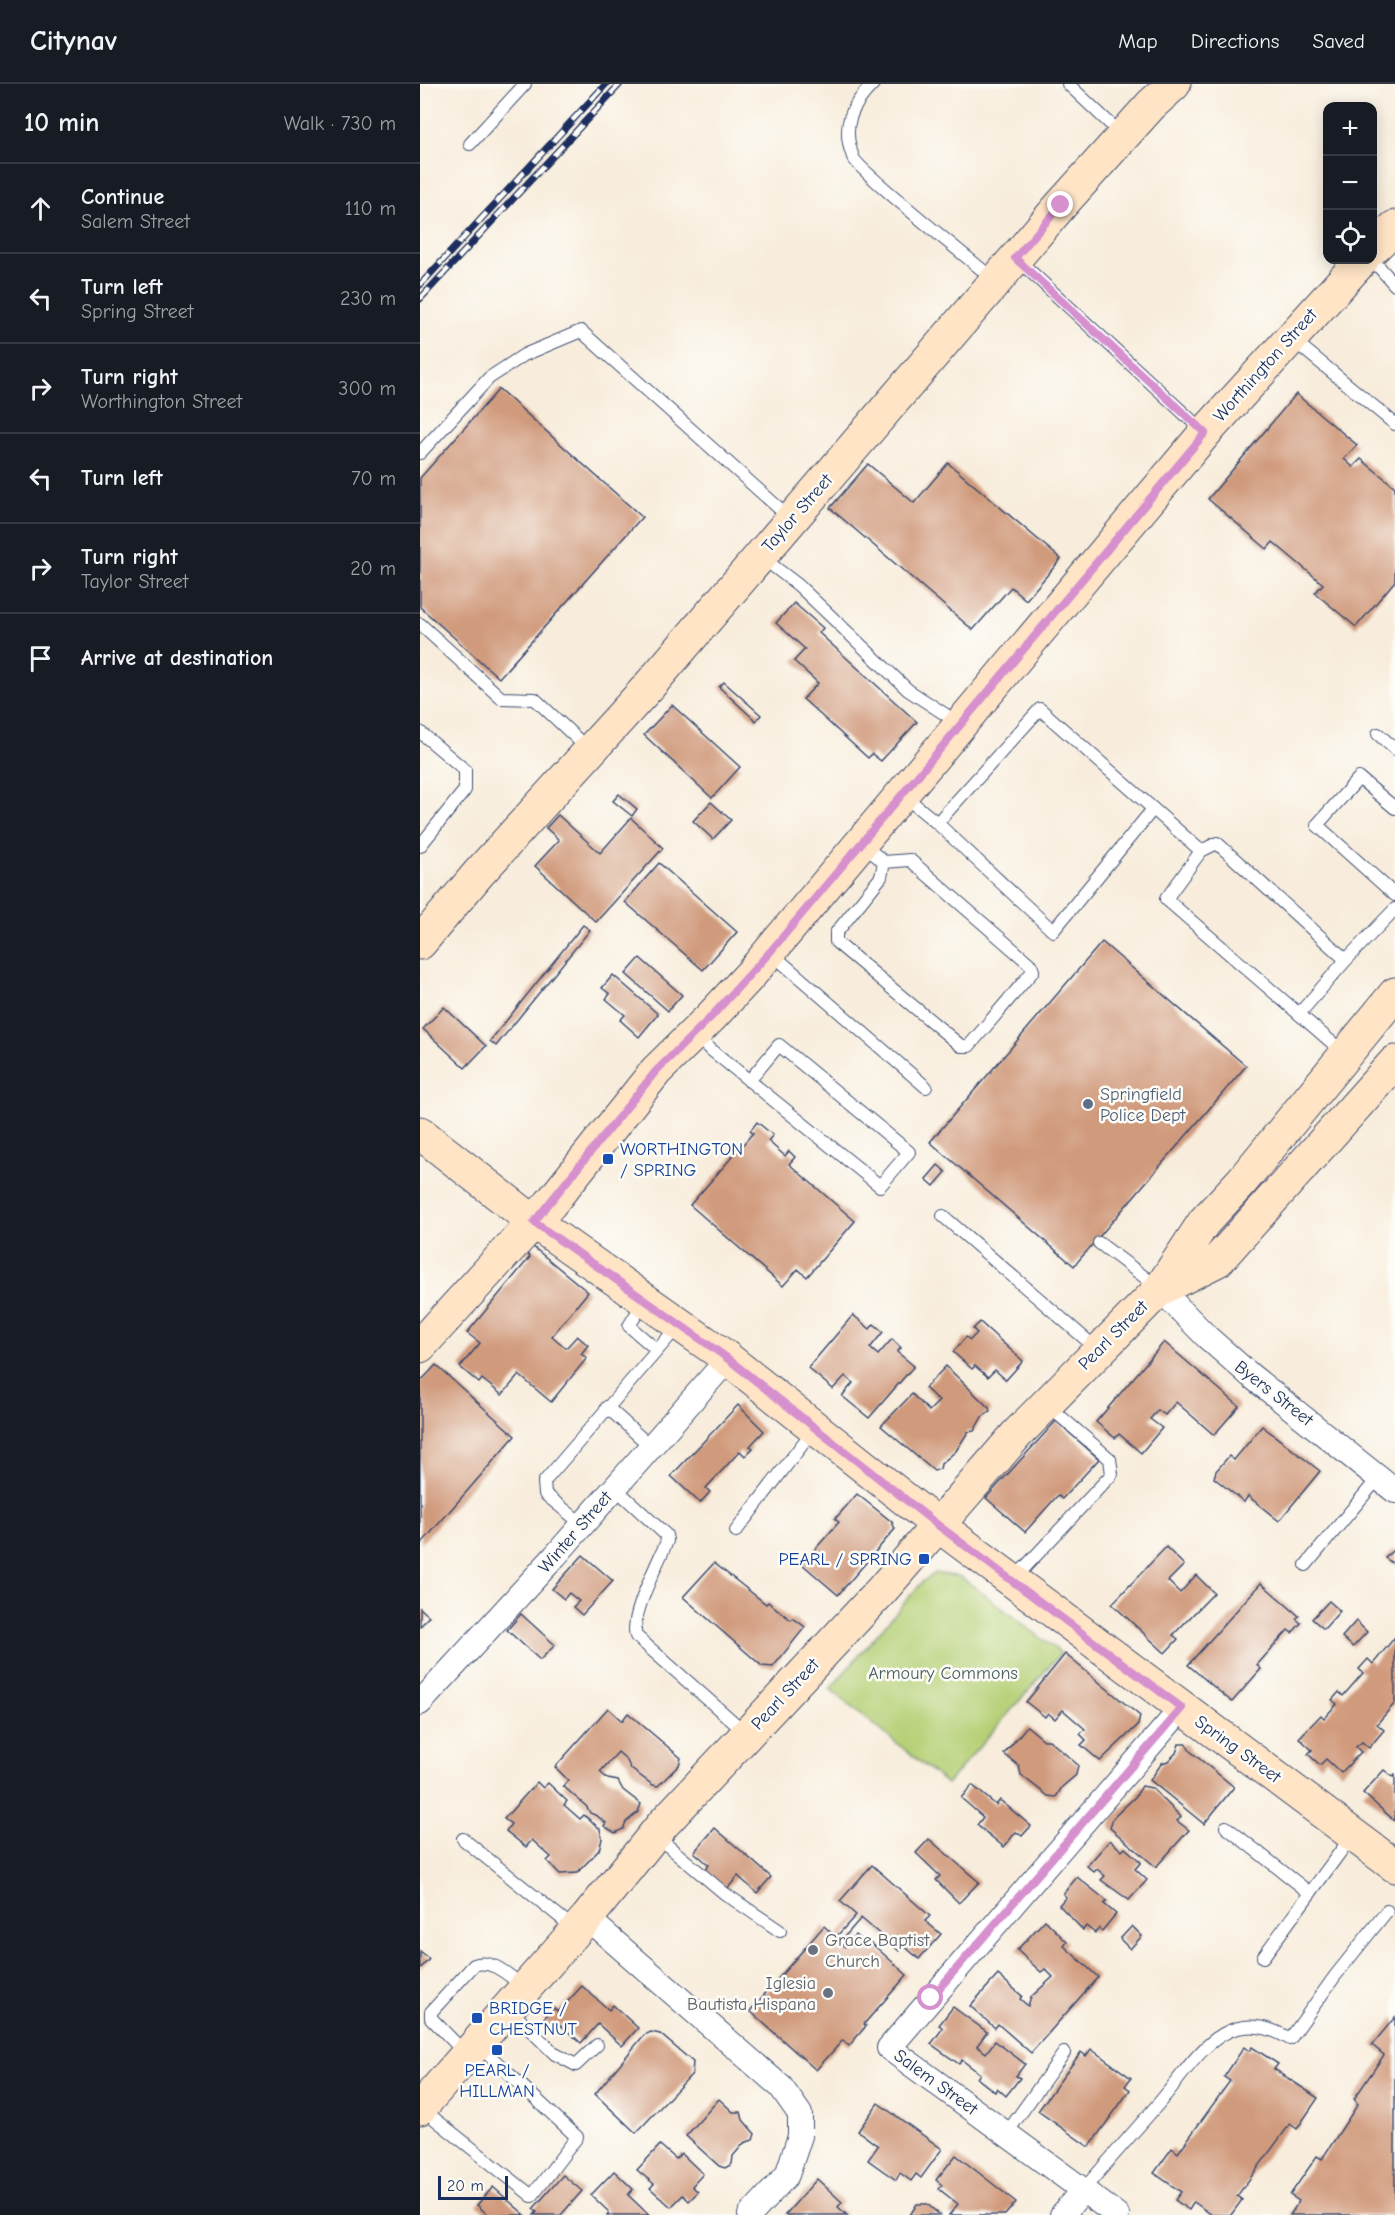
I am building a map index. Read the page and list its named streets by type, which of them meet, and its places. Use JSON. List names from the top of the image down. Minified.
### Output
{"streets":{"street":["Worthington Street","Taylor Street","Pearl Street","Byers Street","Winter Street","Spring Street","Salem Street"]},"crossings":[["Worthington Street","Spring Street"],["Pearl Street","Byers Street"],["Pearl Street","Spring Street"],["Winter Street","Spring Street"],["Spring Street","Salem Street"]],"parks":["Armoury Commons"],"places":{"other":["Springfield Police Dept","Grace Baptist Church","Iglesia Bautista Hispana"],"transit":["WORTHINGTON / SPRING","PEARL / SPRING","BRIDGE / CHESTNUT","PEARL / HILLMAN"]},"scale_bar":"20 m","page":{"header":"Citynav","nav":["Map","Directions","Saved"],"heading":["10 min","Walk · 730 m"],"map_buttons":["+","−"],"list":[["Continue","Salem Street","110 m"],["Turn left","Spring Street","230 m"],["Turn right","Worthington Street","300 m"],["Turn left","70 m"],["Turn right","Taylor Street","20 m"],"Arrive at destination"],"scale":"20 m"}}
